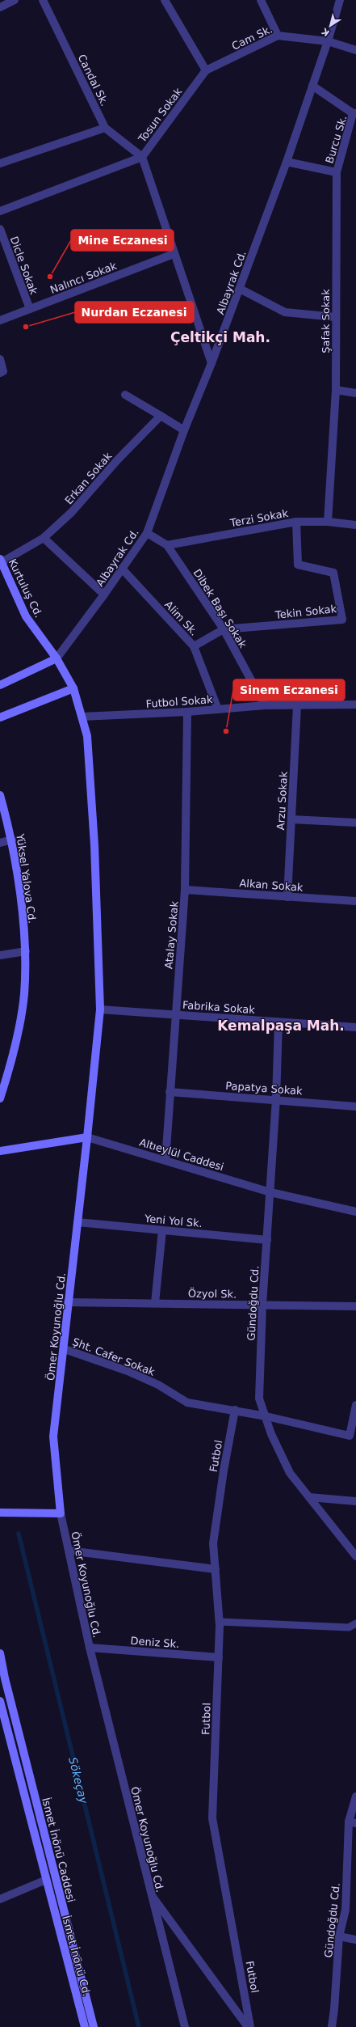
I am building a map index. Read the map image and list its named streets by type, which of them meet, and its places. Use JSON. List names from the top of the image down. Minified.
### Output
{"streets":{"main road":["Kurtuluş Cd.","Yüksel Yalova Cd.","Altıeylül Caddesi","Ömer Koyunoğlu Cd.","İsmet İnönü Caddesi","İsmet İnönü Cd."],"street":["Cam Sk.","Candal Sk.","Tosun Sokak","Burcu Sk.","Dicle Sokak","Nalıncı Sokak","Albayrak Cd.","Şafak Sokak","Erkan Sokak","Terzi Sokak","Dibek Başı Sokak","Tekin Sokak","Alim Sk.","Futbol Sokak","Arzu Sokak","Alkan Sokak","Atalay Sokak","Fabrika Sokak","Papatya Sokak","Yeni Yol Sk.","Özyol Sk.","Gündoğdu Cd.","Şht. Cafer Sokak","Futbol","Deniz Sk."]},"crossings":[["Cam Sk.","Tosun Sokak"],["Cam Sk.","Albayrak Cd."],["Candal Sk.","Tosun Sokak"],["Tosun Sokak","Nalıncı Sokak"],["Tosun Sokak","Albayrak Cd."],["Burcu Sk.","Şafak Sokak"],["Dicle Sokak","Nalıncı Sokak"],["Albayrak Cd.","Kurtuluş Cd."],["Albayrak Cd.","Dibek Başı Sokak"],["Albayrak Cd.","Alim Sk."],["Şafak Sokak","Terzi Sokak"],["Erkan Sokak","Kurtuluş Cd."],["Terzi Sokak","Dibek Başı Sokak"],["Terzi Sokak","Tekin Sokak"],["Kurtuluş Cd.","Futbol Sokak"],["Kurtuluş Cd.","Fabrika Sokak"],["Kurtuluş Cd.","Ömer Koyunoğlu Cd."],["Dibek Başı Sokak","Tekin Sokak"],["Dibek Başı Sokak","Futbol Sokak"],["Alim Sk.","Futbol Sokak"],["Futbol Sokak","Arzu Sokak"],["Futbol Sokak","Atalay Sokak"],["Arzu Sokak","Alkan Sokak"],["Alkan Sokak","Atalay Sokak"],["Atalay Sokak","Fabrika Sokak"],["Atalay Sokak","Papatya Sokak"],["Atalay Sokak","Altıeylül Caddesi"],["Fabrika Sokak","Gündoğdu Cd."],["Fabrika Sokak","Ömer Koyunoğlu Cd."],["Papatya Sokak","Gündoğdu Cd."],["Altıeylül Caddesi","Gündoğdu Cd."],["Altıeylül Caddesi","Ömer Koyunoğlu Cd."],["Yeni Yol Sk.","Gündoğdu Cd."],["Yeni Yol Sk.","Ömer Koyunoğlu Cd."],["Özyol Sk.","Gündoğdu Cd."],["Özyol Sk.","Ömer Koyunoğlu Cd."],["Gündoğdu Cd.","Şht. Cafer Sokak"],["Ömer Koyunoğlu Cd.","Şht. Cafer Sokak"],["Ömer Koyunoğlu Cd.","Deniz Sk."],["Şht. Cafer Sokak","Futbol"],["Futbol","Deniz Sk."]],"districts":["Çeltikçi Mah.","Kemalpaşa Mah."],"water":["Sökeçay"],"places":["Mine Eczanesi","Nurdan Eczanesi","Sinem Eczanesi"],"north":"bottom left"}
